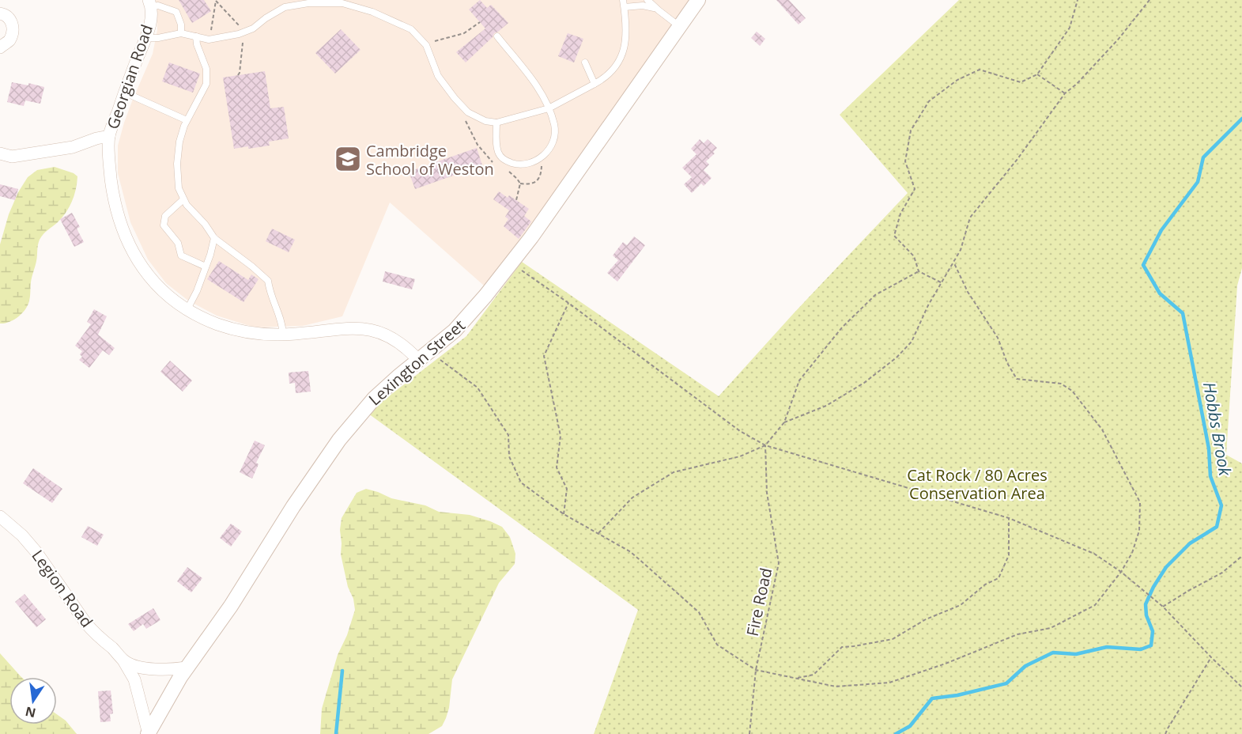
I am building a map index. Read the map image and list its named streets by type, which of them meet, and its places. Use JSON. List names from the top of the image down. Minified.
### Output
{"streets":{"street":["Georgian Road","Lexington Street","Legion Road"],"path":["Fire Road"]},"crossings":[["Georgian Road","Lexington Street"],["Lexington Street","Legion Road"]],"water":["Hobbs Brook"],"parks":["Cat Rock / 80 Acres Conservation Area"],"places":{"school or university":["Cambridge School of Weston"]},"north":"bottom"}
